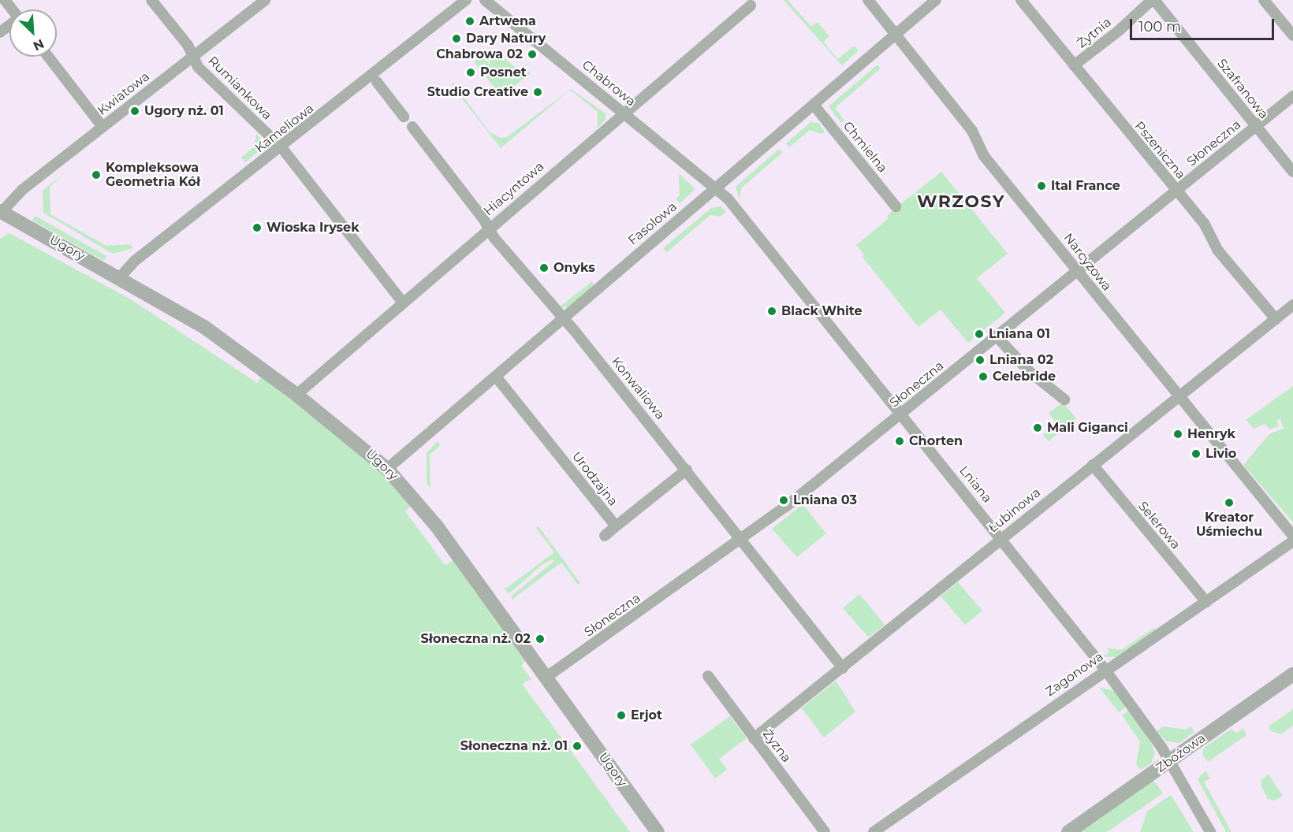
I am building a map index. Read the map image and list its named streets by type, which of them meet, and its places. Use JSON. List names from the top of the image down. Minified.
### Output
{"streets":{"street":["Żytnia","Chabrowa","Rumiankowa","Szafranowa","Kwiatowa","Kameliowa","Słoneczna","Chmielna","Pszeniczna","Hiacyntowa","Fasolowa","Ugory","Narcyzowa","Konwaliowa","Urodzajna","Lniana","Łubinowa","Selerowa","Zagonowa","Żyzna","Zbożowa"]},"crossings":[["Żytnia","Szafranowa"],["Żytnia","Pszeniczna"],["Chabrowa","Hiacyntowa"],["Chabrowa","Fasolowa"],["Chabrowa","Lniana"],["Rumiankowa","Kwiatowa"],["Rumiankowa","Kameliowa"],["Rumiankowa","Hiacyntowa"],["Szafranowa","Słoneczna"],["Kwiatowa","Ugory"],["Kameliowa","Ugory"],["Słoneczna","Pszeniczna"],["Słoneczna","Ugory"],["Słoneczna","Narcyzowa"],["Słoneczna","Konwaliowa"],["Słoneczna","Lniana"],["Chmielna","Fasolowa"],["Pszeniczna","Łubinowa"],["Hiacyntowa","Ugory"],["Hiacyntowa","Konwaliowa"],["Fasolowa","Ugory"],["Fasolowa","Narcyzowa"],["Fasolowa","Konwaliowa"],["Fasolowa","Urodzajna"],["Fasolowa","Lniana"],["Narcyzowa","Łubinowa"],["Konwaliowa","Urodzajna"],["Konwaliowa","Łubinowa"],["Lniana","Łubinowa"],["Lniana","Zagonowa"],["Lniana","Zbożowa"],["Łubinowa","Selerowa"],["Łubinowa","Żyzna"],["Selerowa","Zagonowa"]],"districts":["WRZOSY"],"places":["Artwena","Dary Natury","Chabrowa 02","Posnet","Studio Creative","Ugory nż. 01","Kompleksowa Geometria Kół","Ital France","Wioska Irysek","Onyks","Black White","Lniana 01","Lniana 02","Celebride","Mali Giganci","Henryk","Chorten","Livio","Lniana 03","Kreator Uśmiechu","Słoneczna nż. 02","Erjot","Słoneczna nż. 01"],"scale_bar":"100 m","north":"bottom right"}
